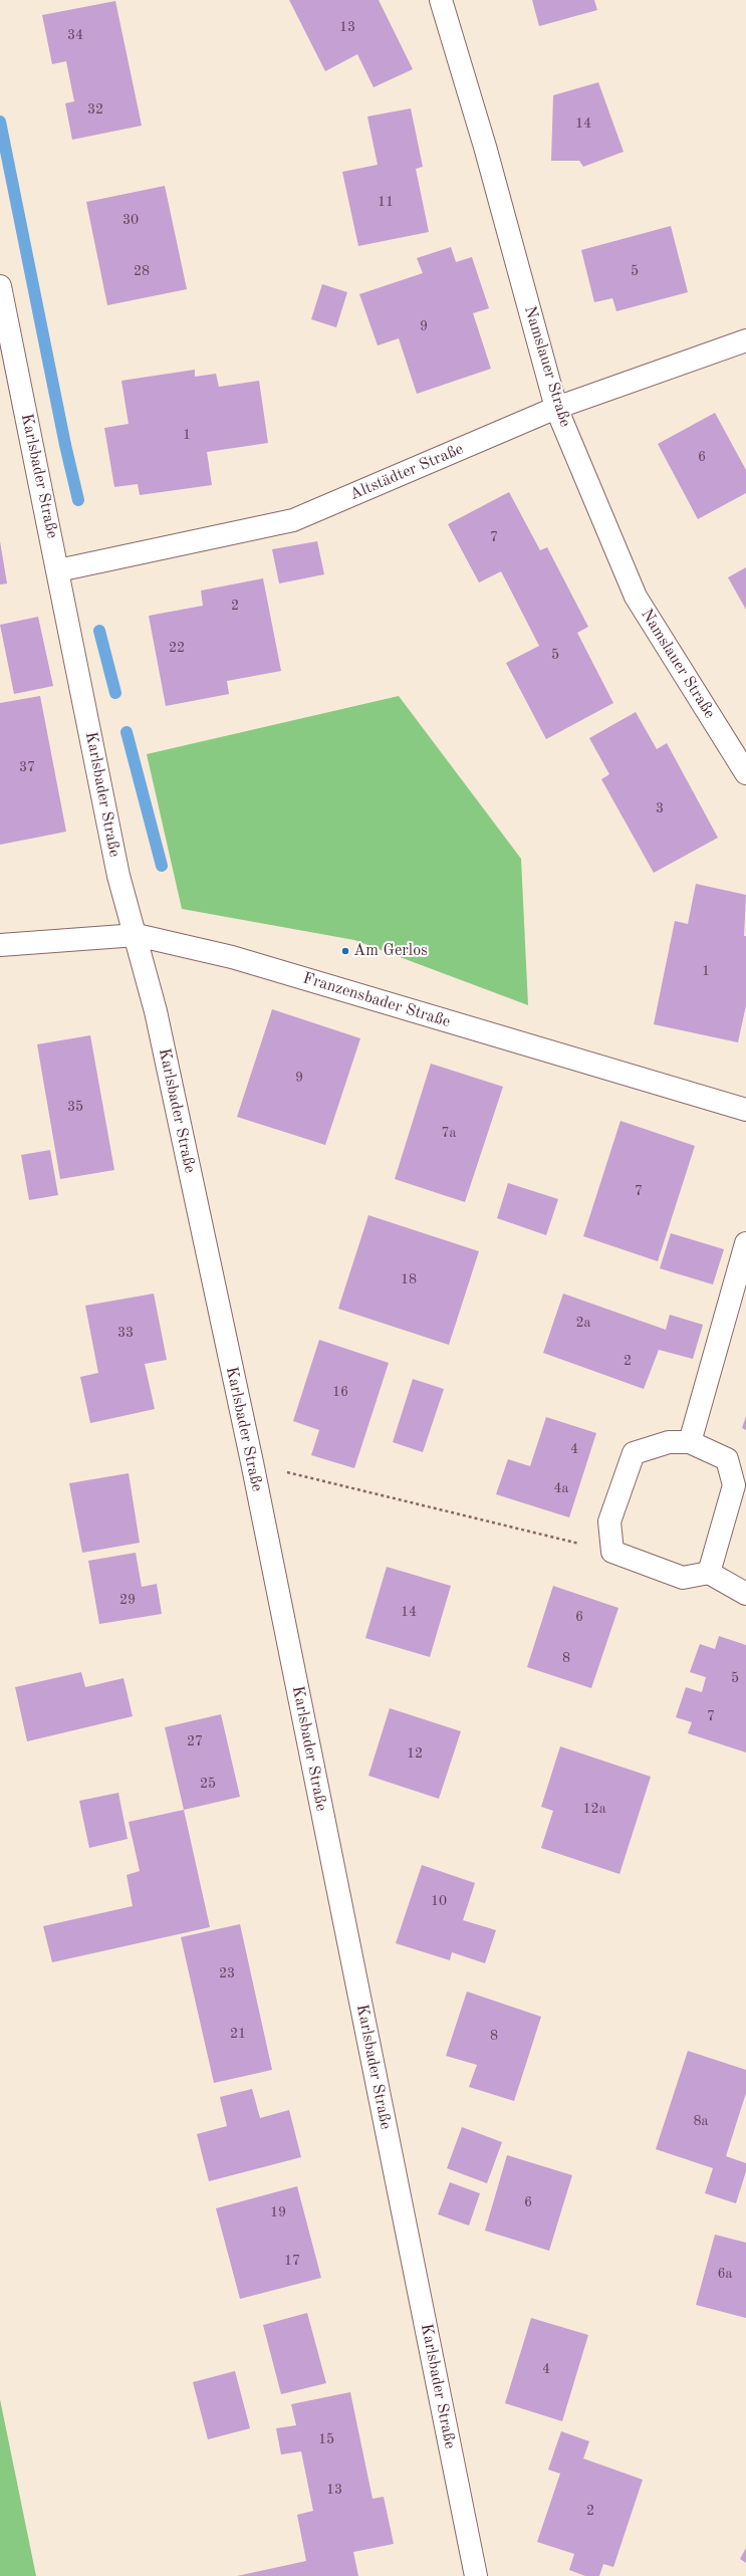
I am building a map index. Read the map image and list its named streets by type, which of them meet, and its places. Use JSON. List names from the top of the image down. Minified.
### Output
{"streets":{"street":["Namslauer Straße","Altstädter Straße","Karlsbader Straße","Franzensbader Straße"]},"crossings":[["Namslauer Straße","Altstädter Straße"],["Altstädter Straße","Karlsbader Straße"],["Karlsbader Straße","Franzensbader Straße"]],"places":["Am Gerlos"],"house_numbers":["13","34","32","14","11","30","28","5","9","1","6","7","2","22","5","37","3","1","9","35","7a","7","18","2a","33","2","16","4","4a","29","14","6","8","5","7","27","12","25","12a","10","23","21","8","8a","6","19","17","6a","4","15","13","2"]}
